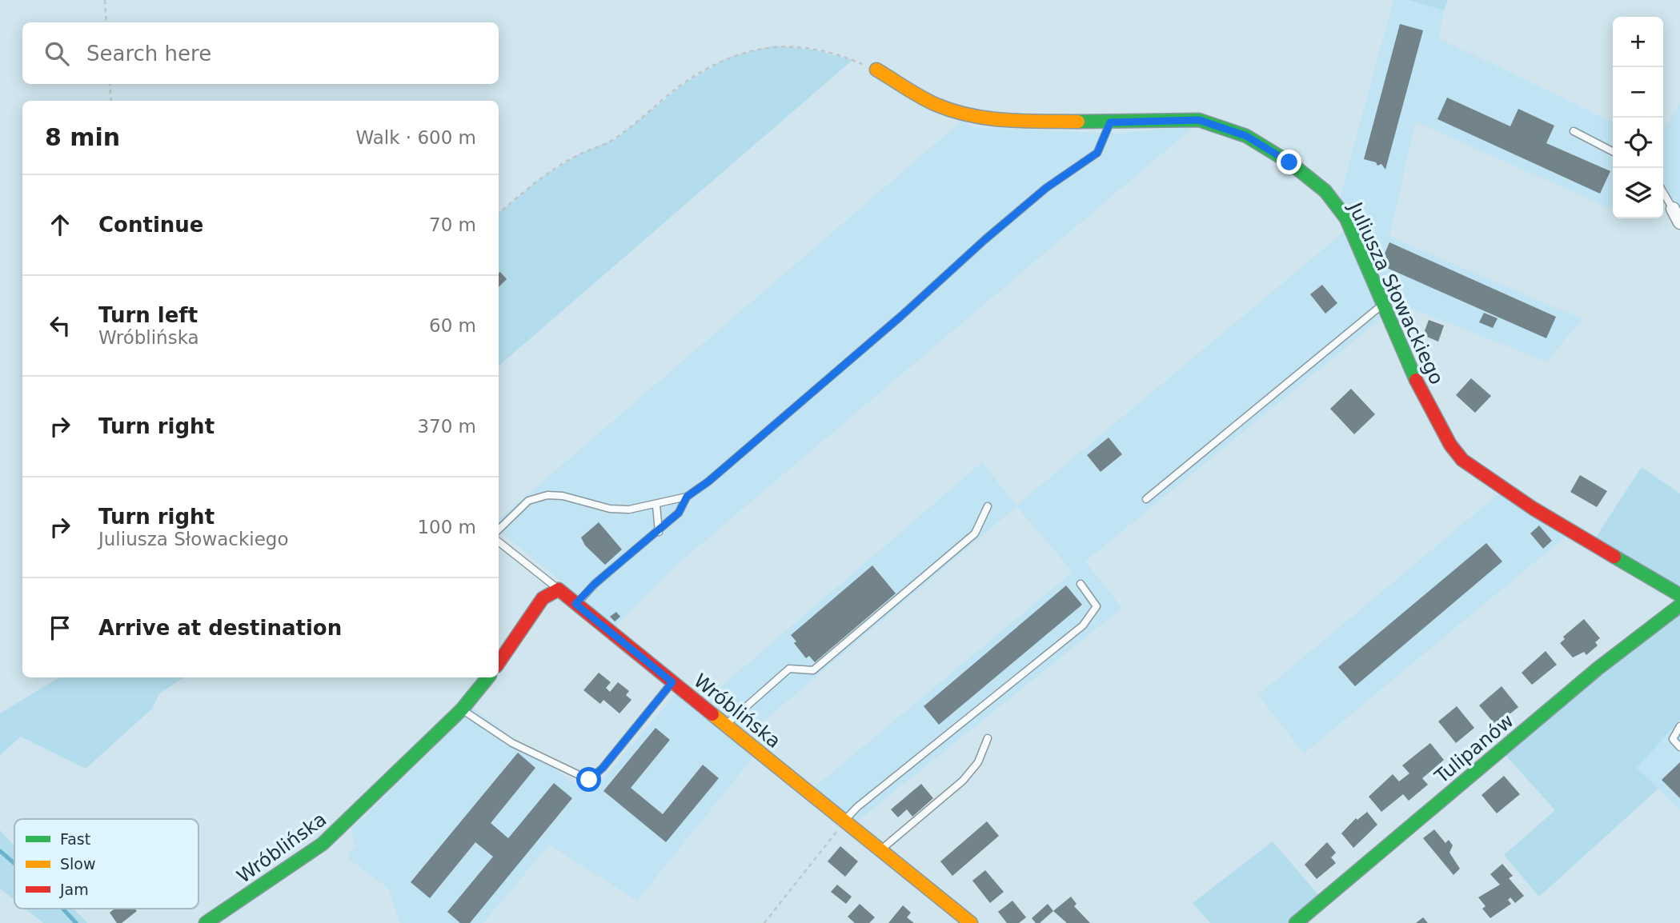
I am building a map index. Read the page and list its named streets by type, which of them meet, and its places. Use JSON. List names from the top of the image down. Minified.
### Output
{"streets":{"street":["Juliusza Słowackiego","Wróblińska","Tulipanów"]},"legend":["Fast","Slow","Jam"],"page":{"map_buttons":["+","−"],"search":"Search here","heading":["8 min","Walk · 600 m"],"list":[["Continue","70 m"],["Turn left","Wróblińska","60 m"],["Turn right","370 m"],["Turn right","Juliusza Słowackiego","100 m"],"Arrive at destination"]}}
